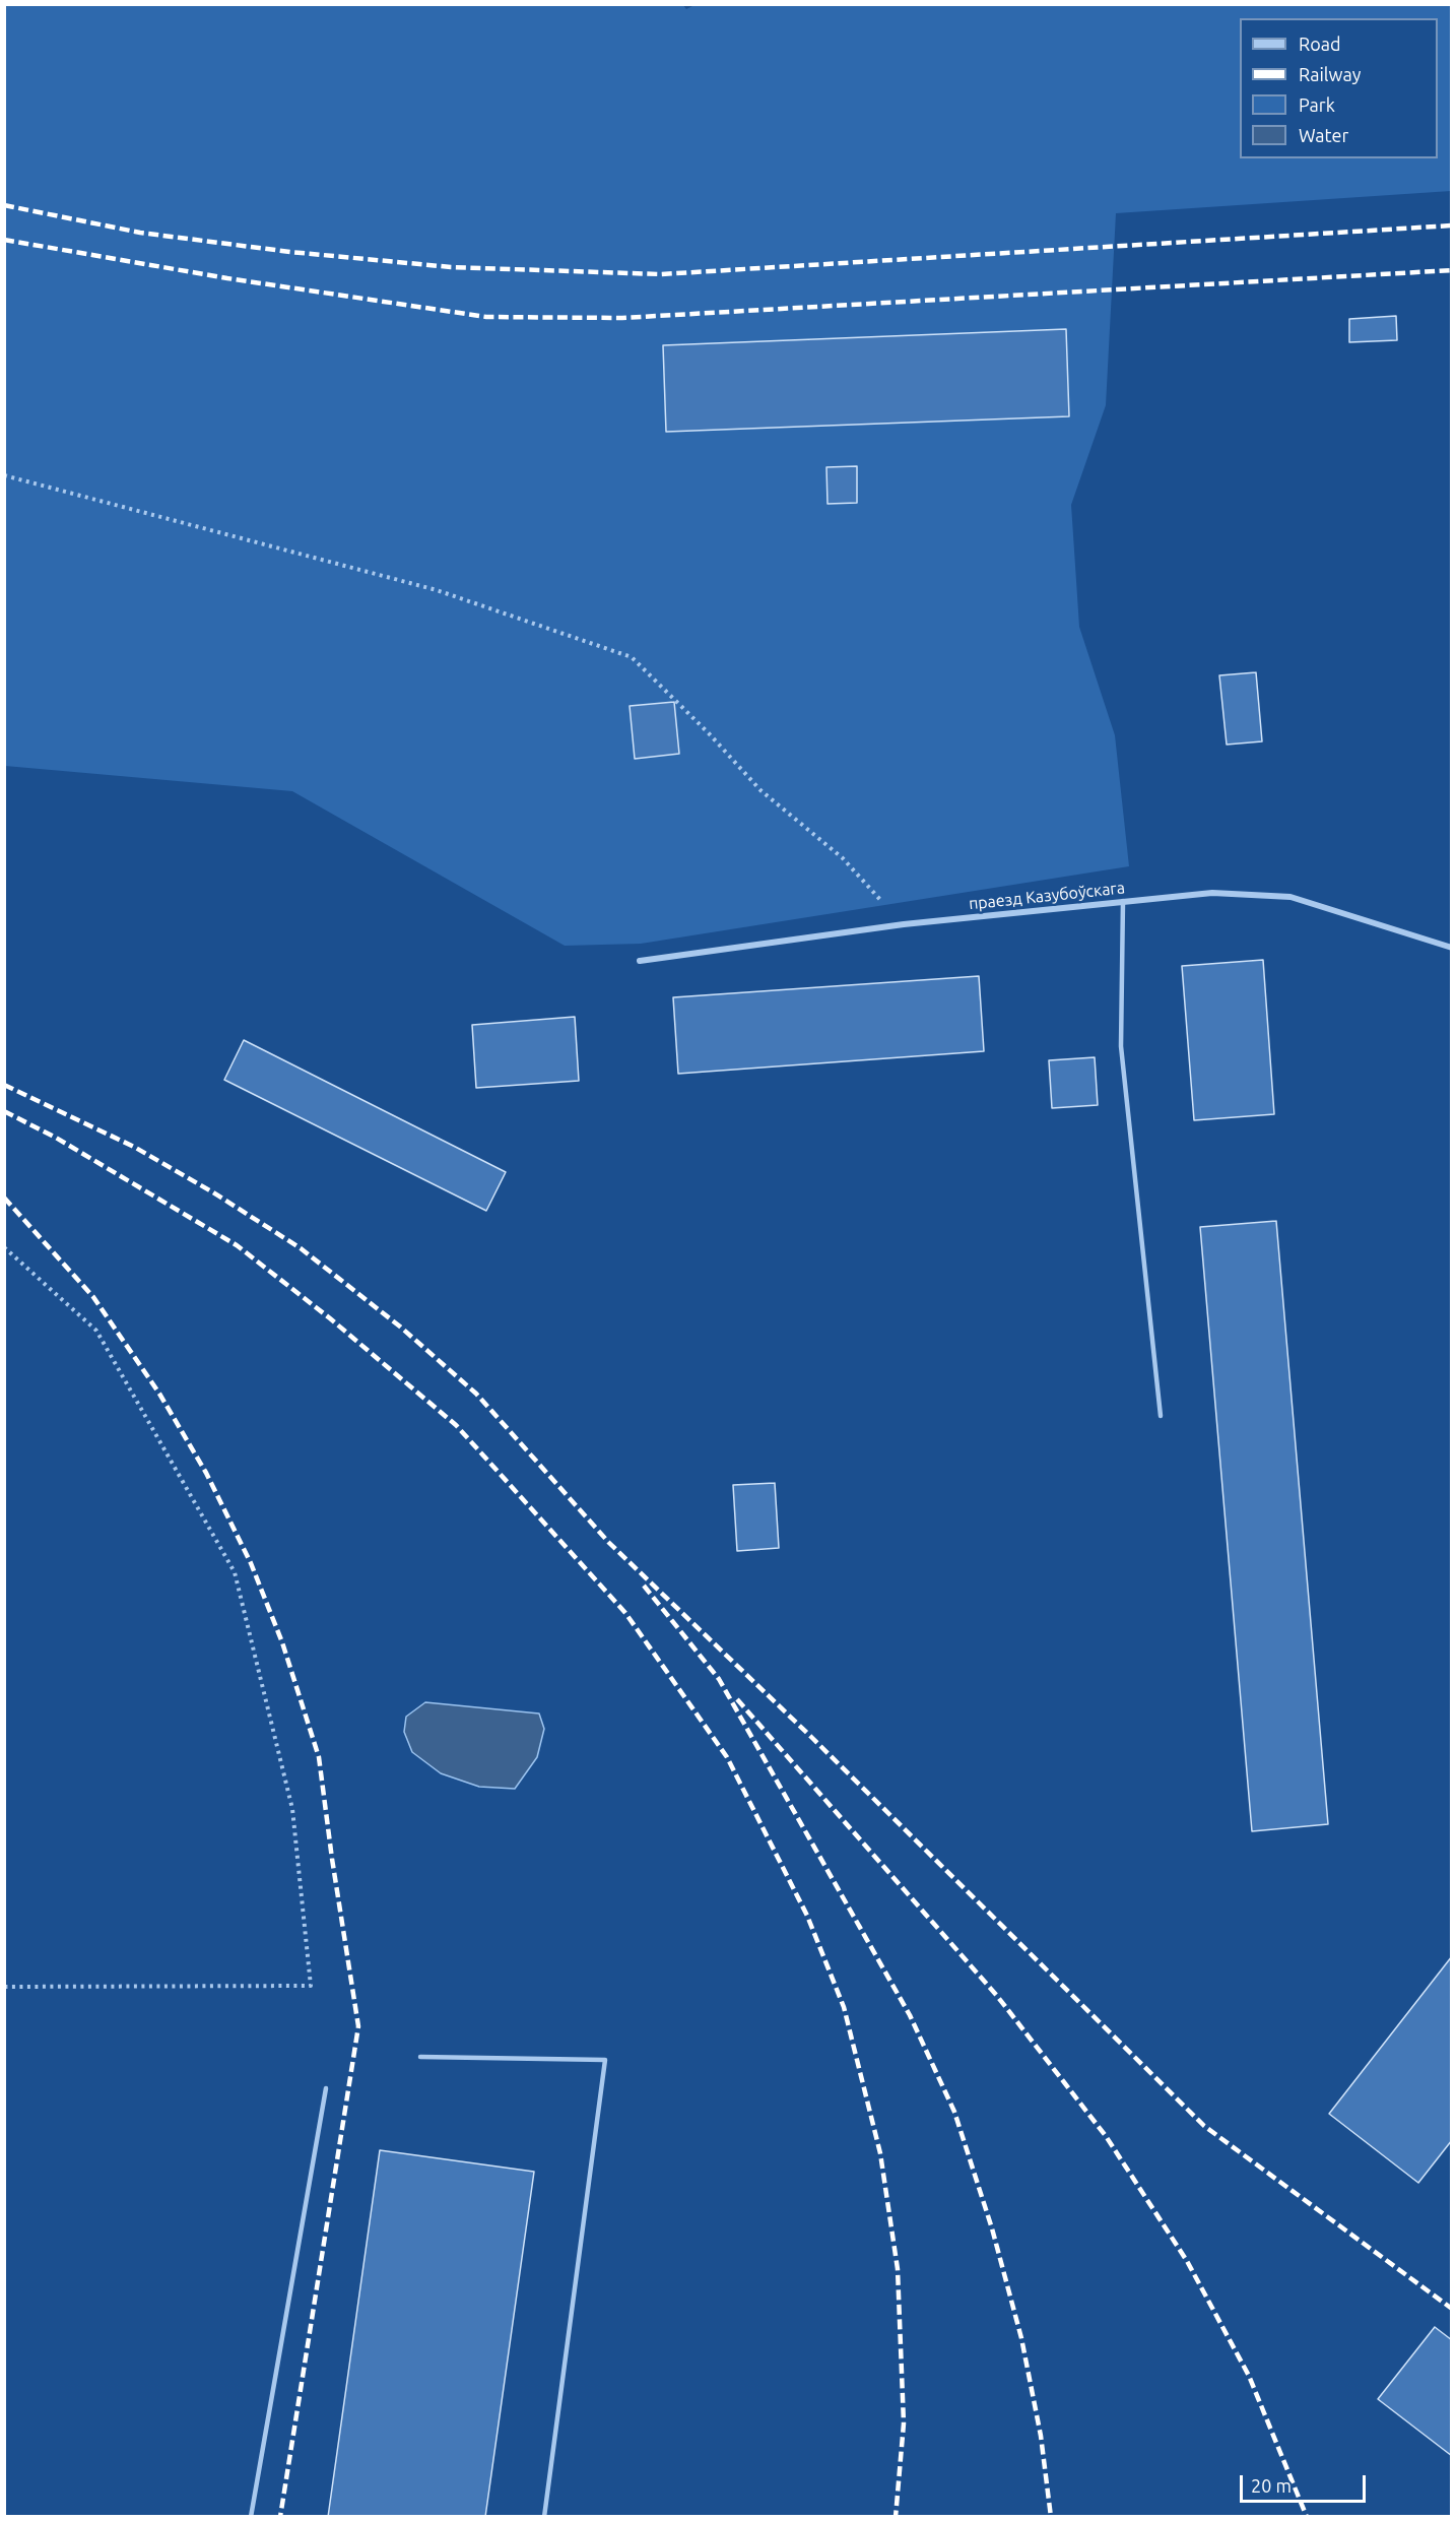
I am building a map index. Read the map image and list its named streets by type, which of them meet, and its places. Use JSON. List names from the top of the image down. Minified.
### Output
{"streets":{"street":["праезд Казубоўскага"]},"legend":["Road","Railway","Park","Water"],"scale_bar":"20 m"}
